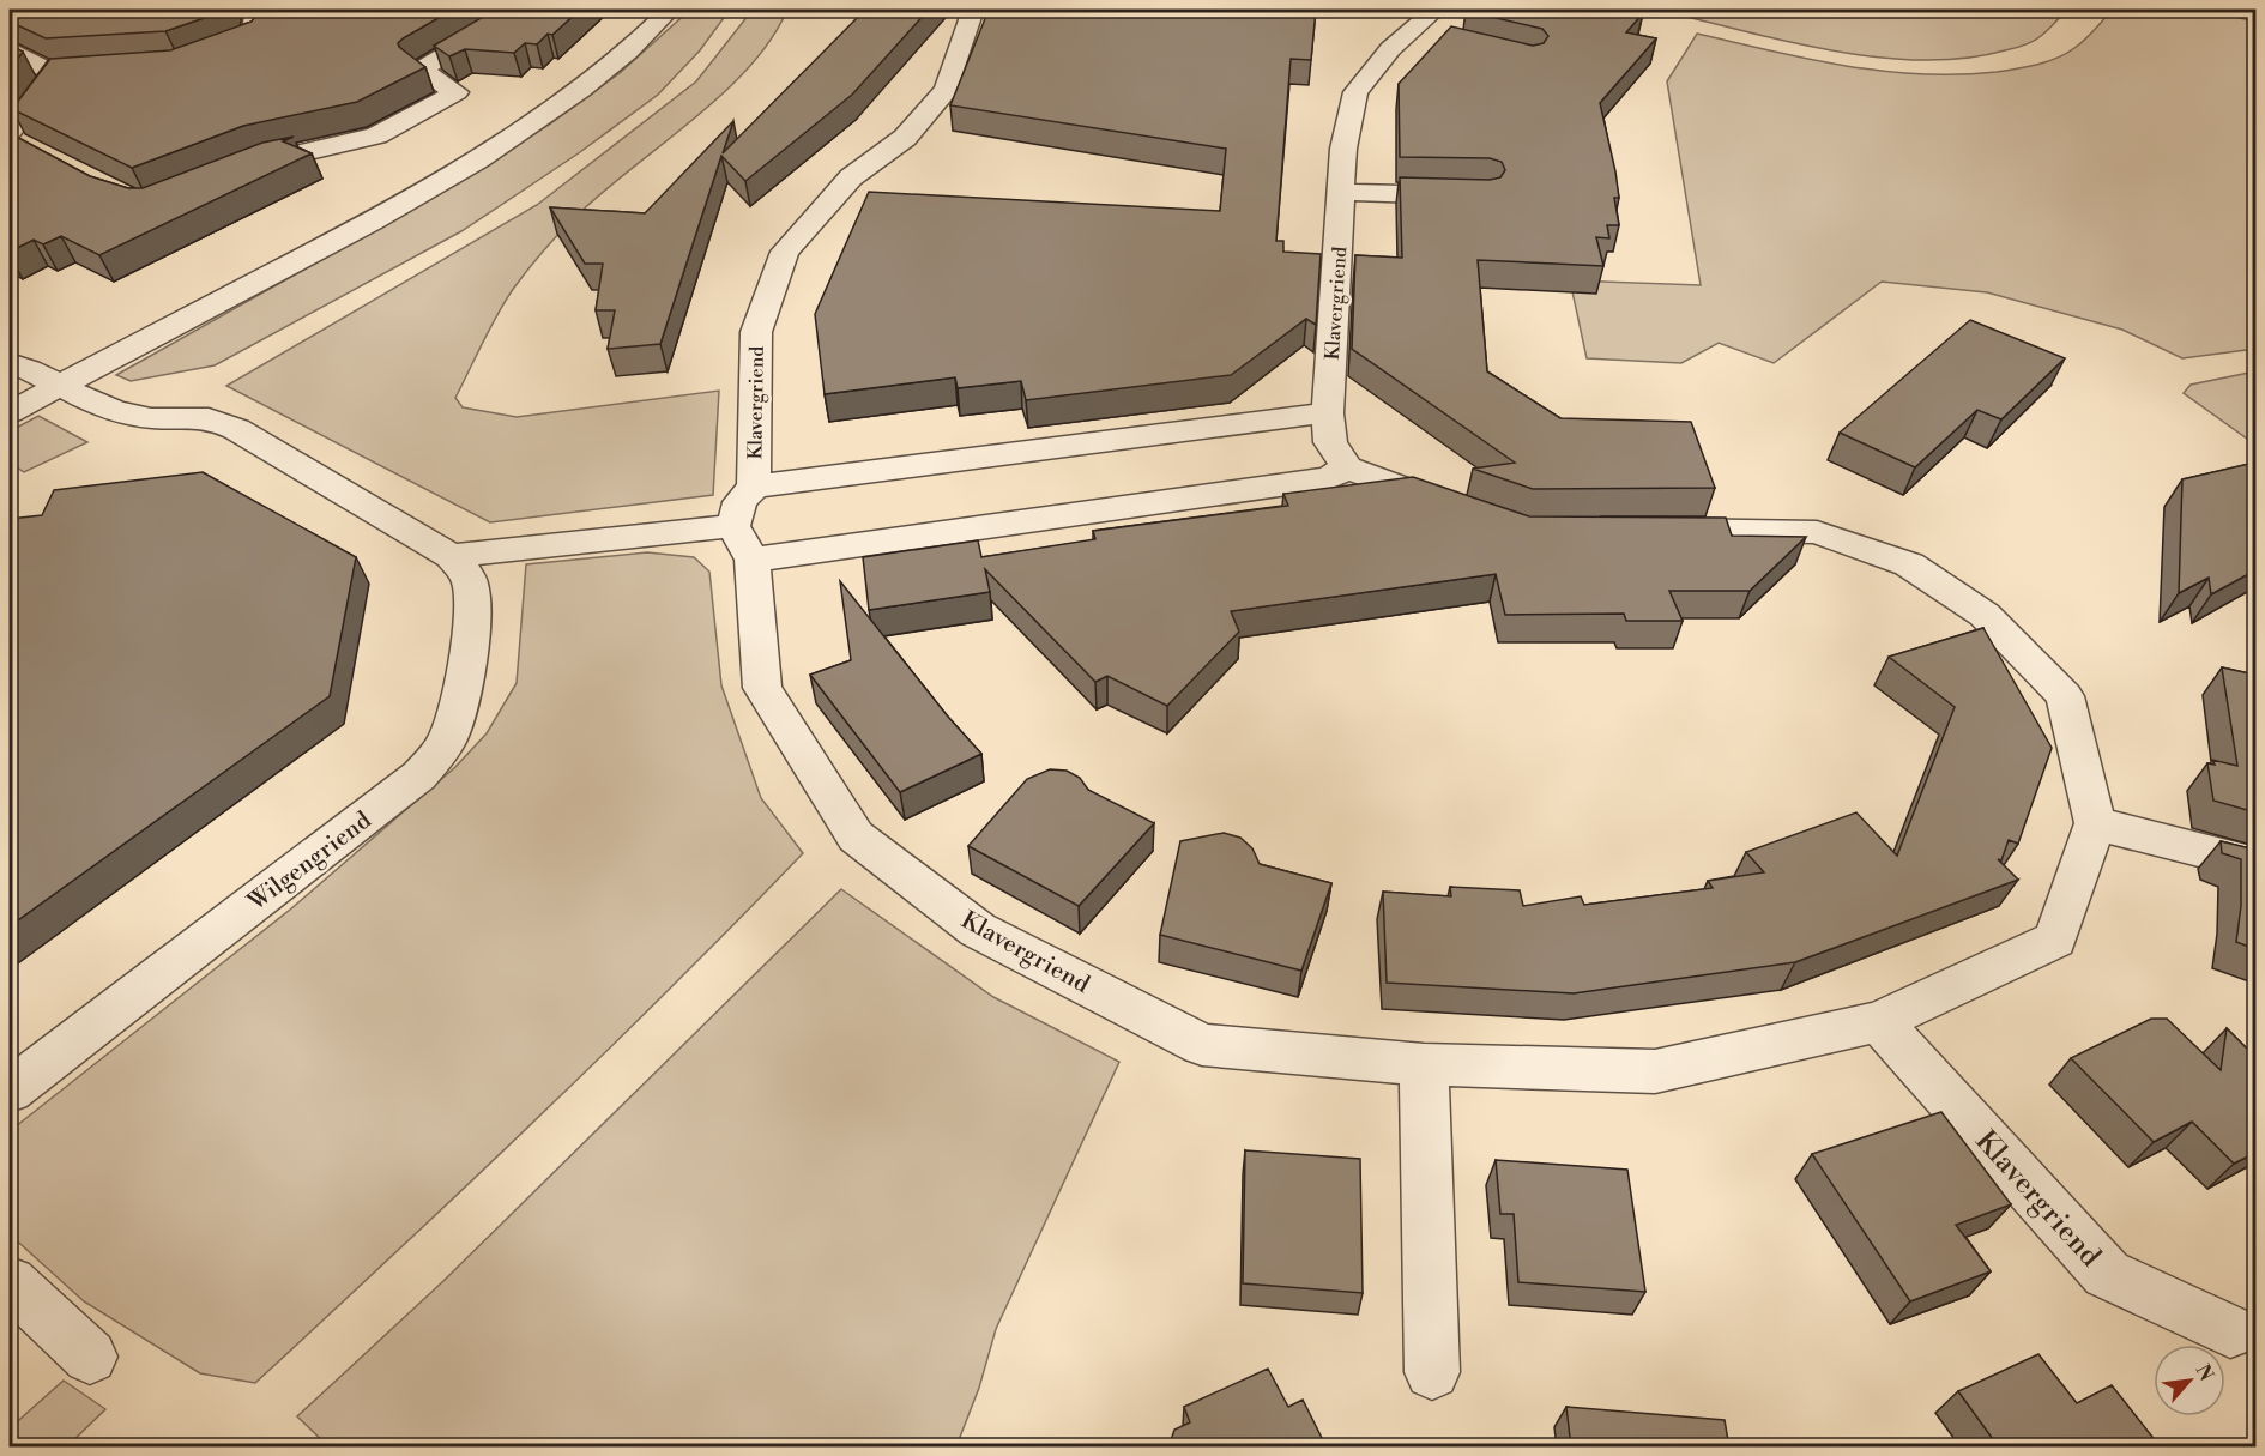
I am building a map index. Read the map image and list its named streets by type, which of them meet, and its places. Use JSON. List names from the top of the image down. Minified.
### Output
{"streets":{"street":["Klavergriend","Wilgengriend"]},"north":"top right"}
